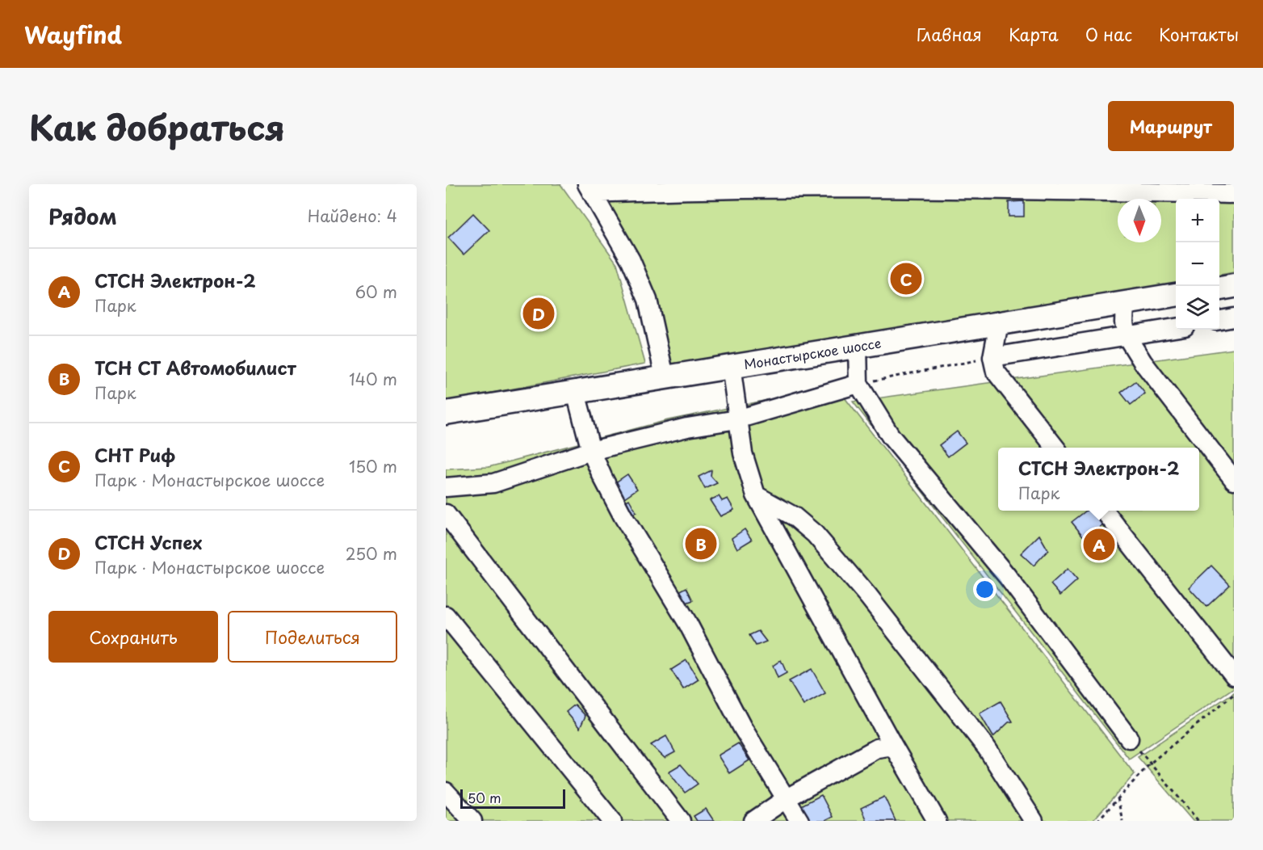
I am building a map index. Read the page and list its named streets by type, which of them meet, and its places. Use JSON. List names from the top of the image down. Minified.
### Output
{"streets":{"main road":["Монастырское шоссе"]},"scale_bar":"50 m","north":"bottom","page":{"header":"Wayfind","nav":["Главная","Карта","О нас","Контакты"],"title":"Как добраться","buttons":["Маршрут",["Сохранить","Поделиться"]],"heading":["Рядом","Найдено: 4"],"map_buttons":["+","−"],"list":[{"mark":"A","name":"СТСН Электрон-2","note":"Парк","value":"60 m"},{"mark":"B","name":"ТСН СТ Автомобилист","note":"Парк","value":"140 m"},{"mark":"C","name":"СНТ Риф","note":"Парк · Монастырское шоссе","value":"150 m"},{"mark":"D","name":"СТСН Успех","note":"Парк · Монастырское шоссе","value":"250 m"}],"pins":["C","D","B","A"],"popup":["СТСН Электрон-2","Парк"],"scale":"50 m"}}
